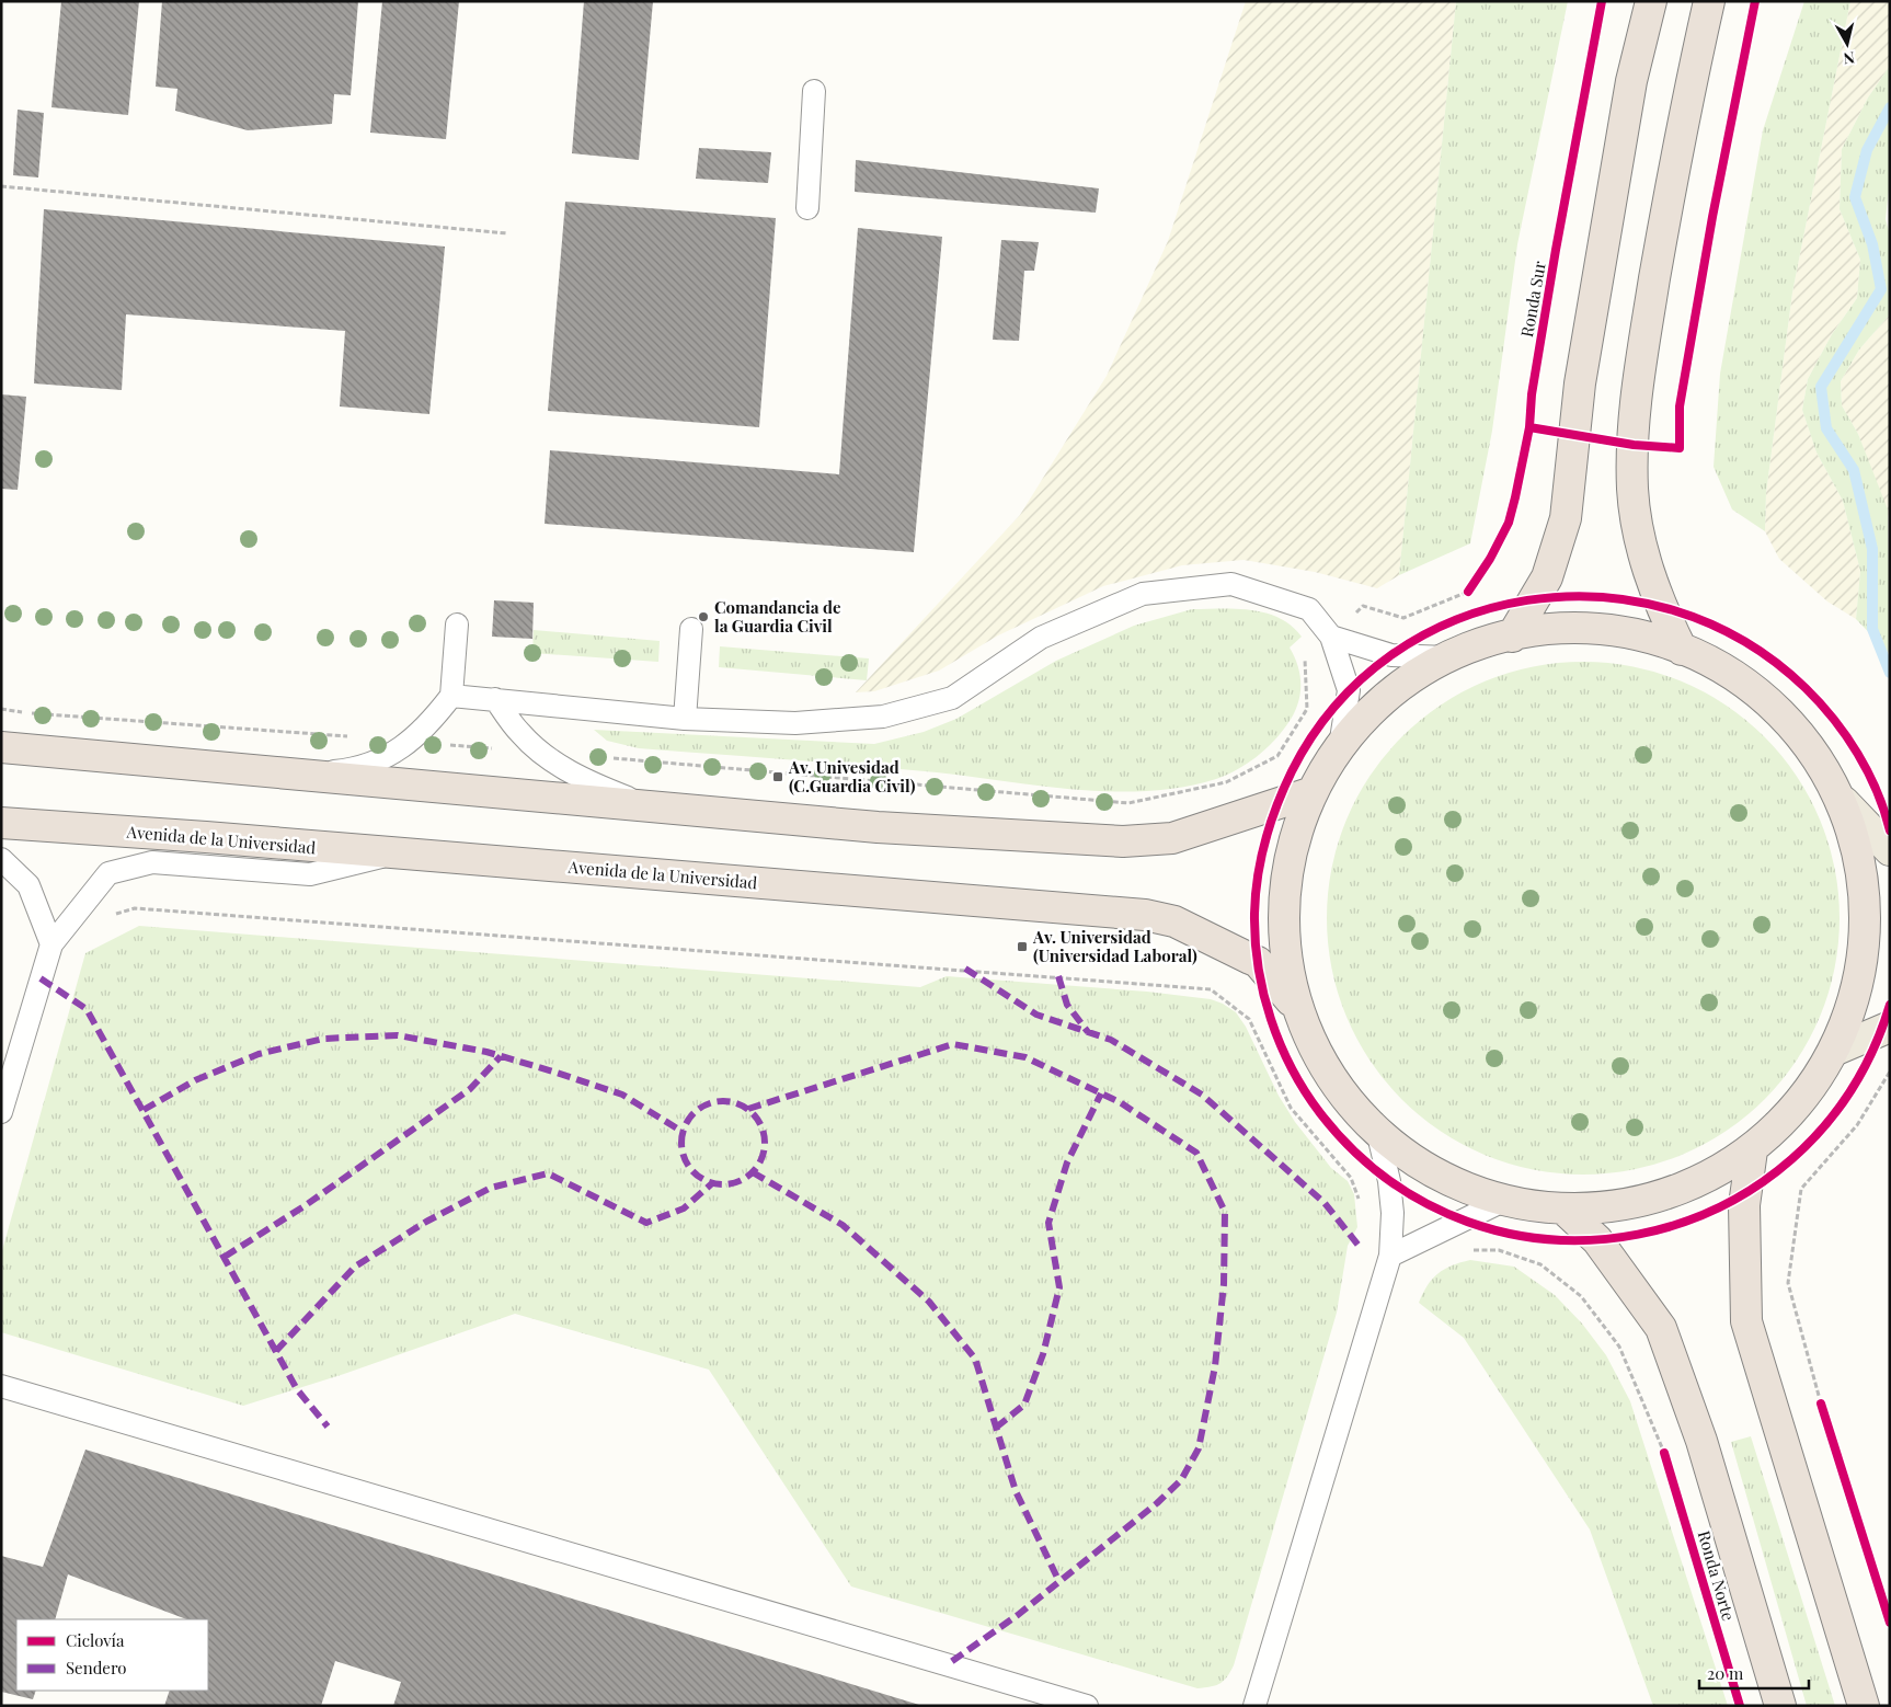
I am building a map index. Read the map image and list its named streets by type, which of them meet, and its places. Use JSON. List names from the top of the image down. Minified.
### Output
{"streets":{"highway":["Avenida de la Universidad","Ronda Norte"],"cycle path":["Ronda Sur"]},"places":{"other":["Comandancia de la Guardia Civil"],"transit":["Av. Univesidad (C.Guardia Civil)","Av. Universidad (Universidad Laboral)"]},"legend":["Ciclovía","Sendero"],"scale_bar":"20 m","north":"bottom"}
